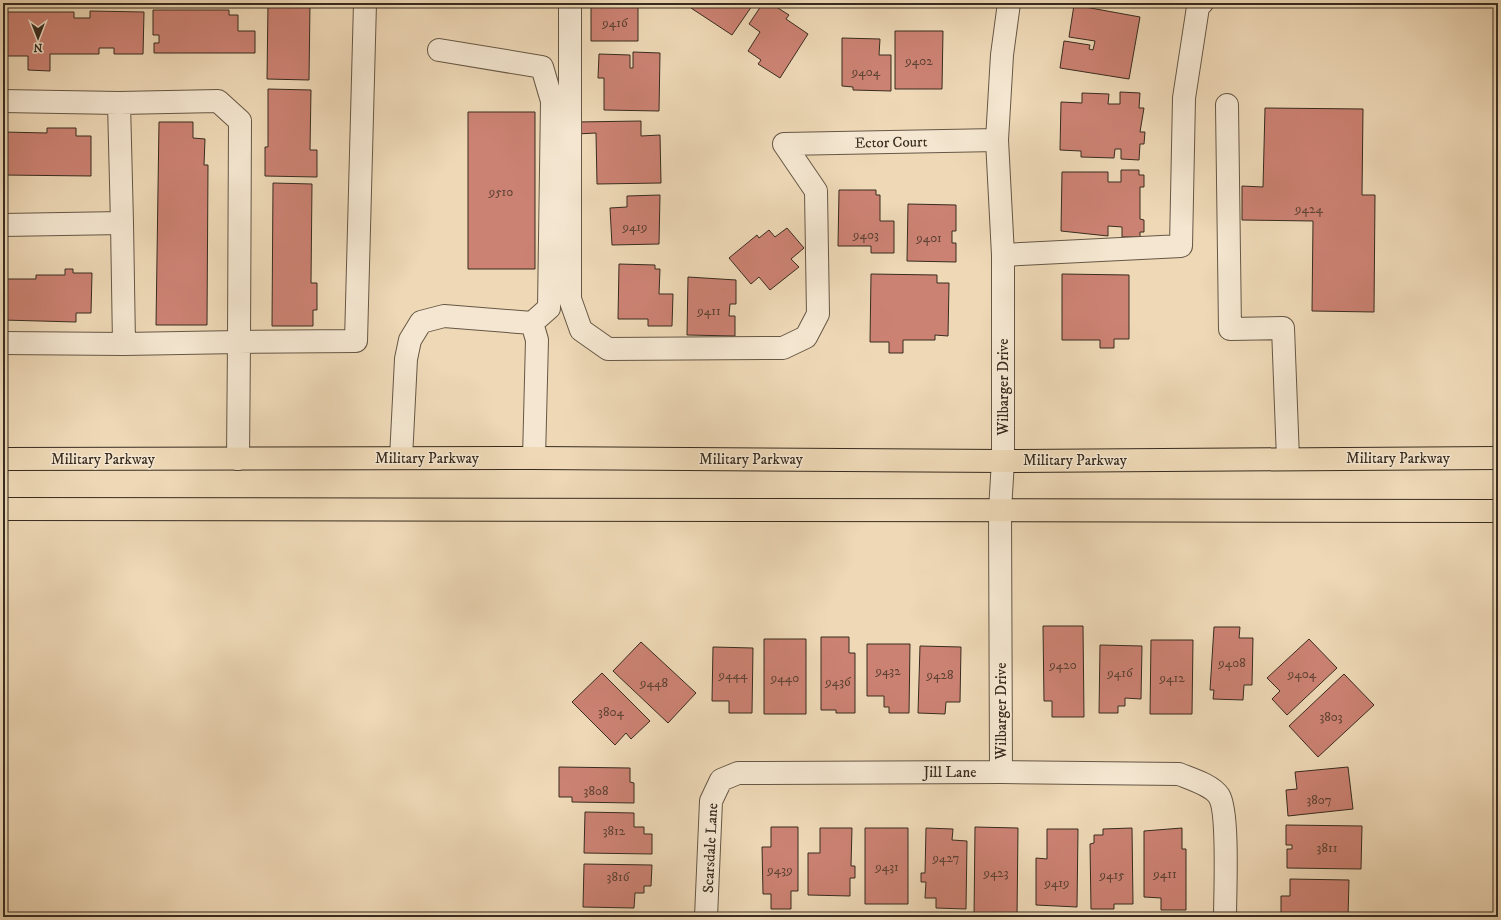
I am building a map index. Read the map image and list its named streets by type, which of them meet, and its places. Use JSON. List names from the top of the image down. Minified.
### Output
{"streets":{"main road":["Military Parkway"],"street":["Ector Court","Wilbarger Drive","Jill Lane","Scarsdale Lane"]},"crossings":[["Ector Court","Wilbarger Drive"],["Wilbarger Drive","Military Parkway"],["Wilbarger Drive","Jill Lane"],["Jill Lane","Scarsdale Lane"]],"house_numbers":["9416","9402","9404","9510","9424","9419","9403","9401","9411","9408","9420","9432","9416","9404","9444","9428","9440","9412","9436","9448","3804","3803","3808","3807","3812","3811","9427","9431","9439","9423","9411","9415","3816","9419"],"north":"bottom"}
